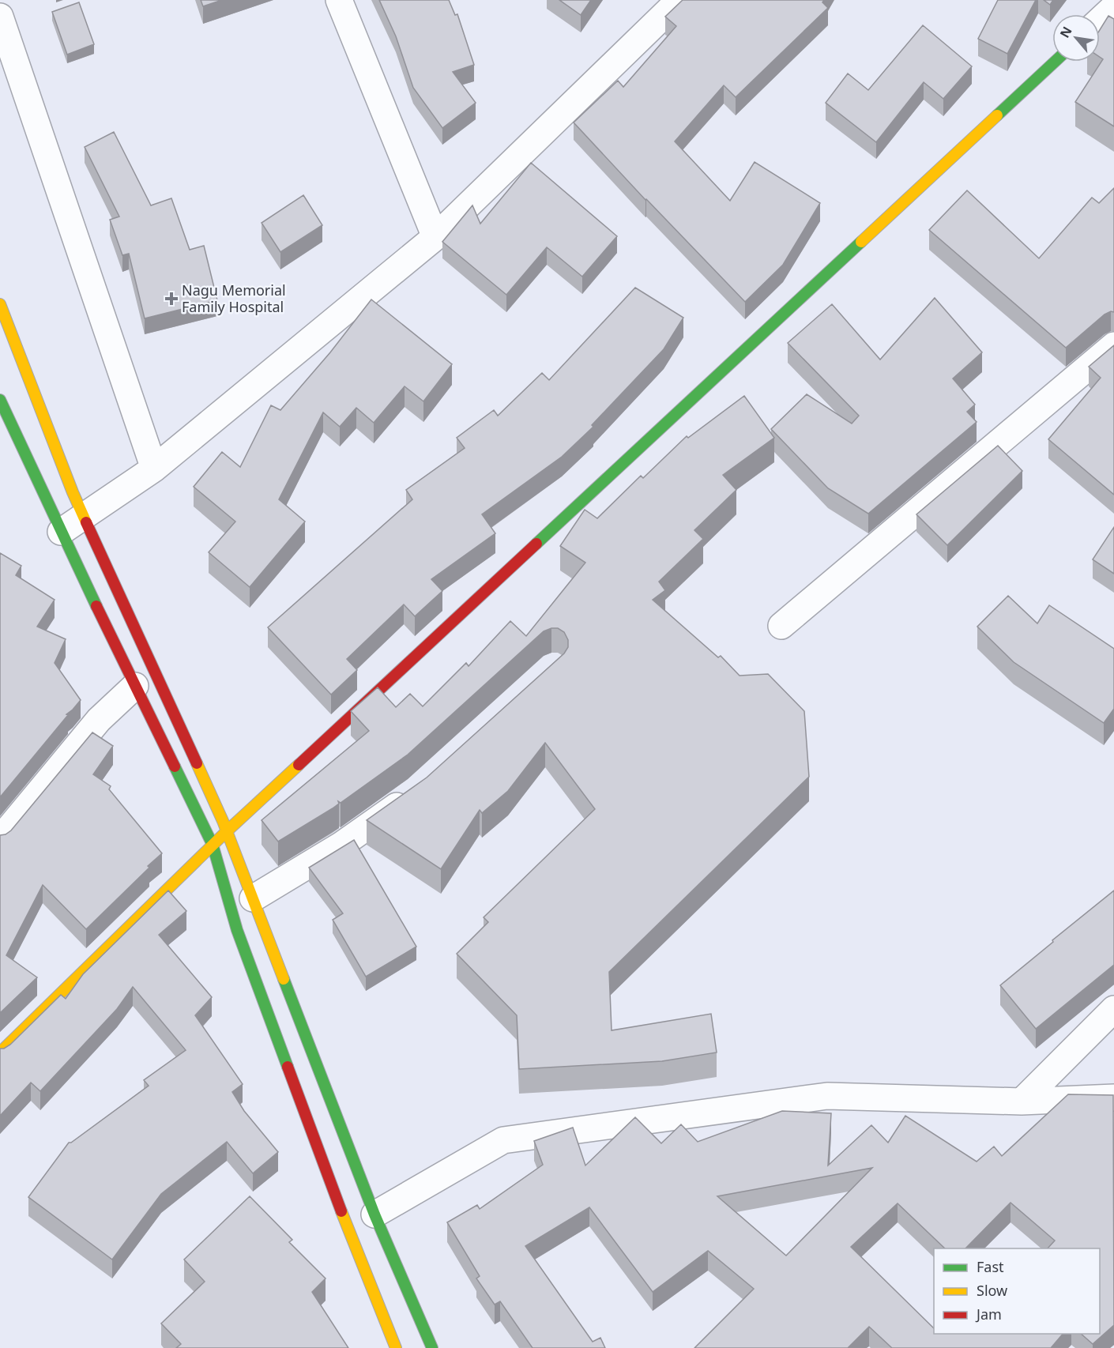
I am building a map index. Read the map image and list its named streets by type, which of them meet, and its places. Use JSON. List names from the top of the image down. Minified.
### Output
{"places":{"health":["Nagu Memorial Family Hospital"]},"legend":["Fast","Slow","Jam"],"north":"top left"}
